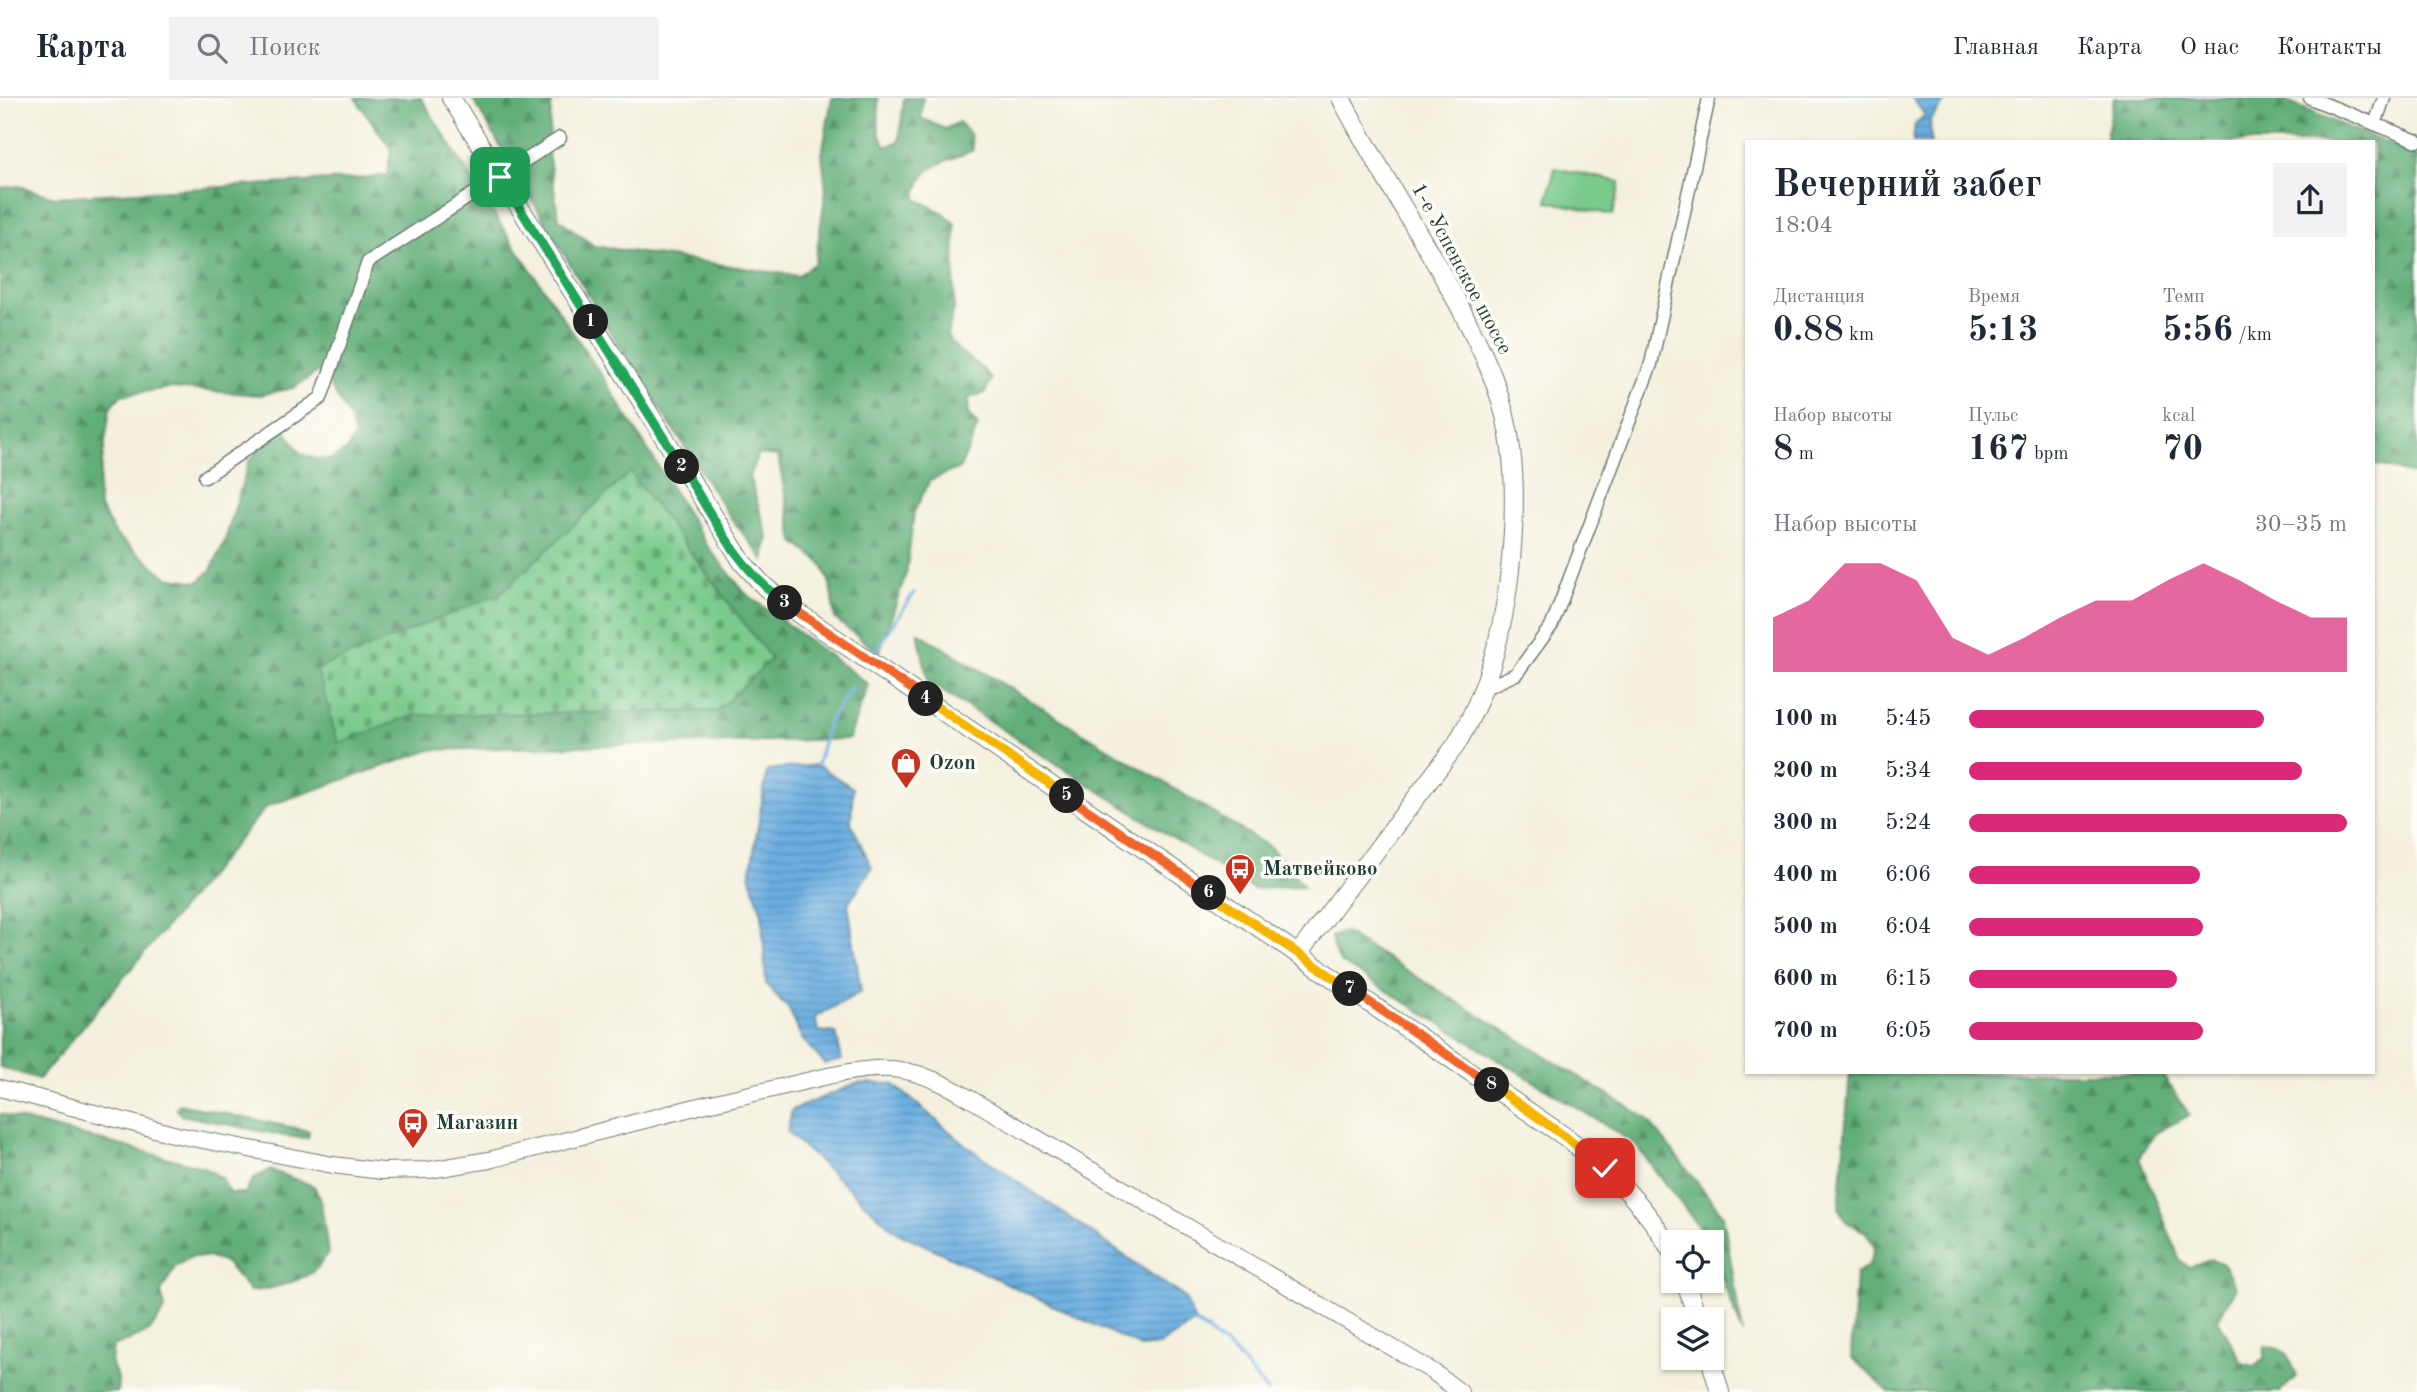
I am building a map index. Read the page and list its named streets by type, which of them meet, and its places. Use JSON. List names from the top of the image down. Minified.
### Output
{"streets":{"main road":["1-е Успенское шоссе"]},"places":{"shop":["Ozon"],"bus stop":["Матвейково","Магазин"]},"page":{"header":"Карта","search":"Поиск","nav":["Главная","Карта","О нас","Контакты"],"heading":["Вечерний забег","18:04"],"stats":[["Дистанция","0.88 km"],["Время","5:13"],["Темп","5:56 /km"],["Набор высоты","8 m"],["Пульс","167 bpm"],["kcal","70"]],"pins":["1","2","3","4","5","6","7","8"],"chart":["Набор высоты","30–35 m"],"list":[{"name":"100 m","note":"5:45"},{"name":"200 m","note":"5:34"},{"name":"300 m","note":"5:24"},{"name":"400 m","note":"6:06"},{"name":"500 m","note":"6:04"},{"name":"600 m","note":"6:15"},{"name":"700 m","note":"6:05"}]}}
